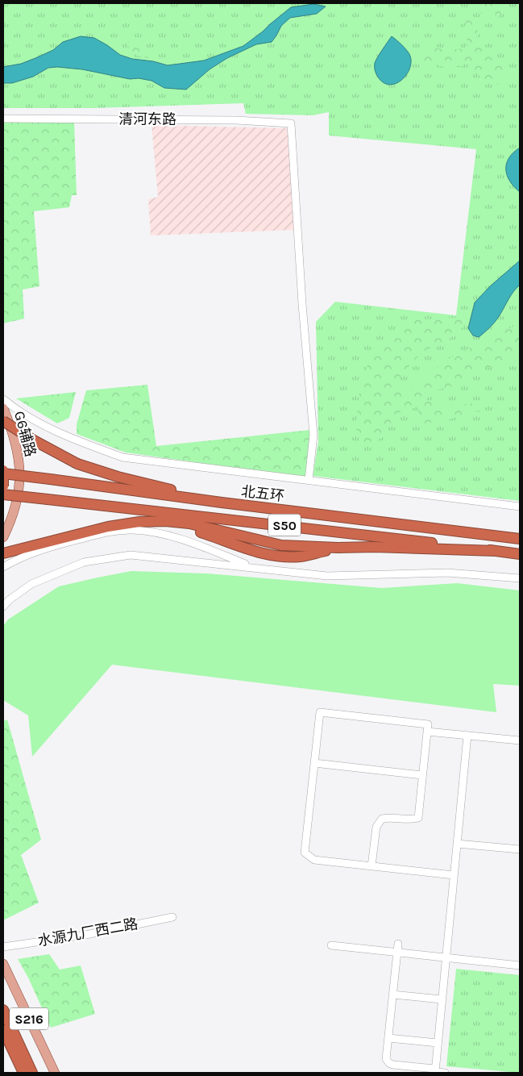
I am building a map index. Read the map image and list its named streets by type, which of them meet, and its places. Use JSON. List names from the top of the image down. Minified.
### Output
{"streets":{"highway":["北五环","S50"],"main road":["G6辅路","S216"],"street":["清河东路","水源九厂西二路"]}}
